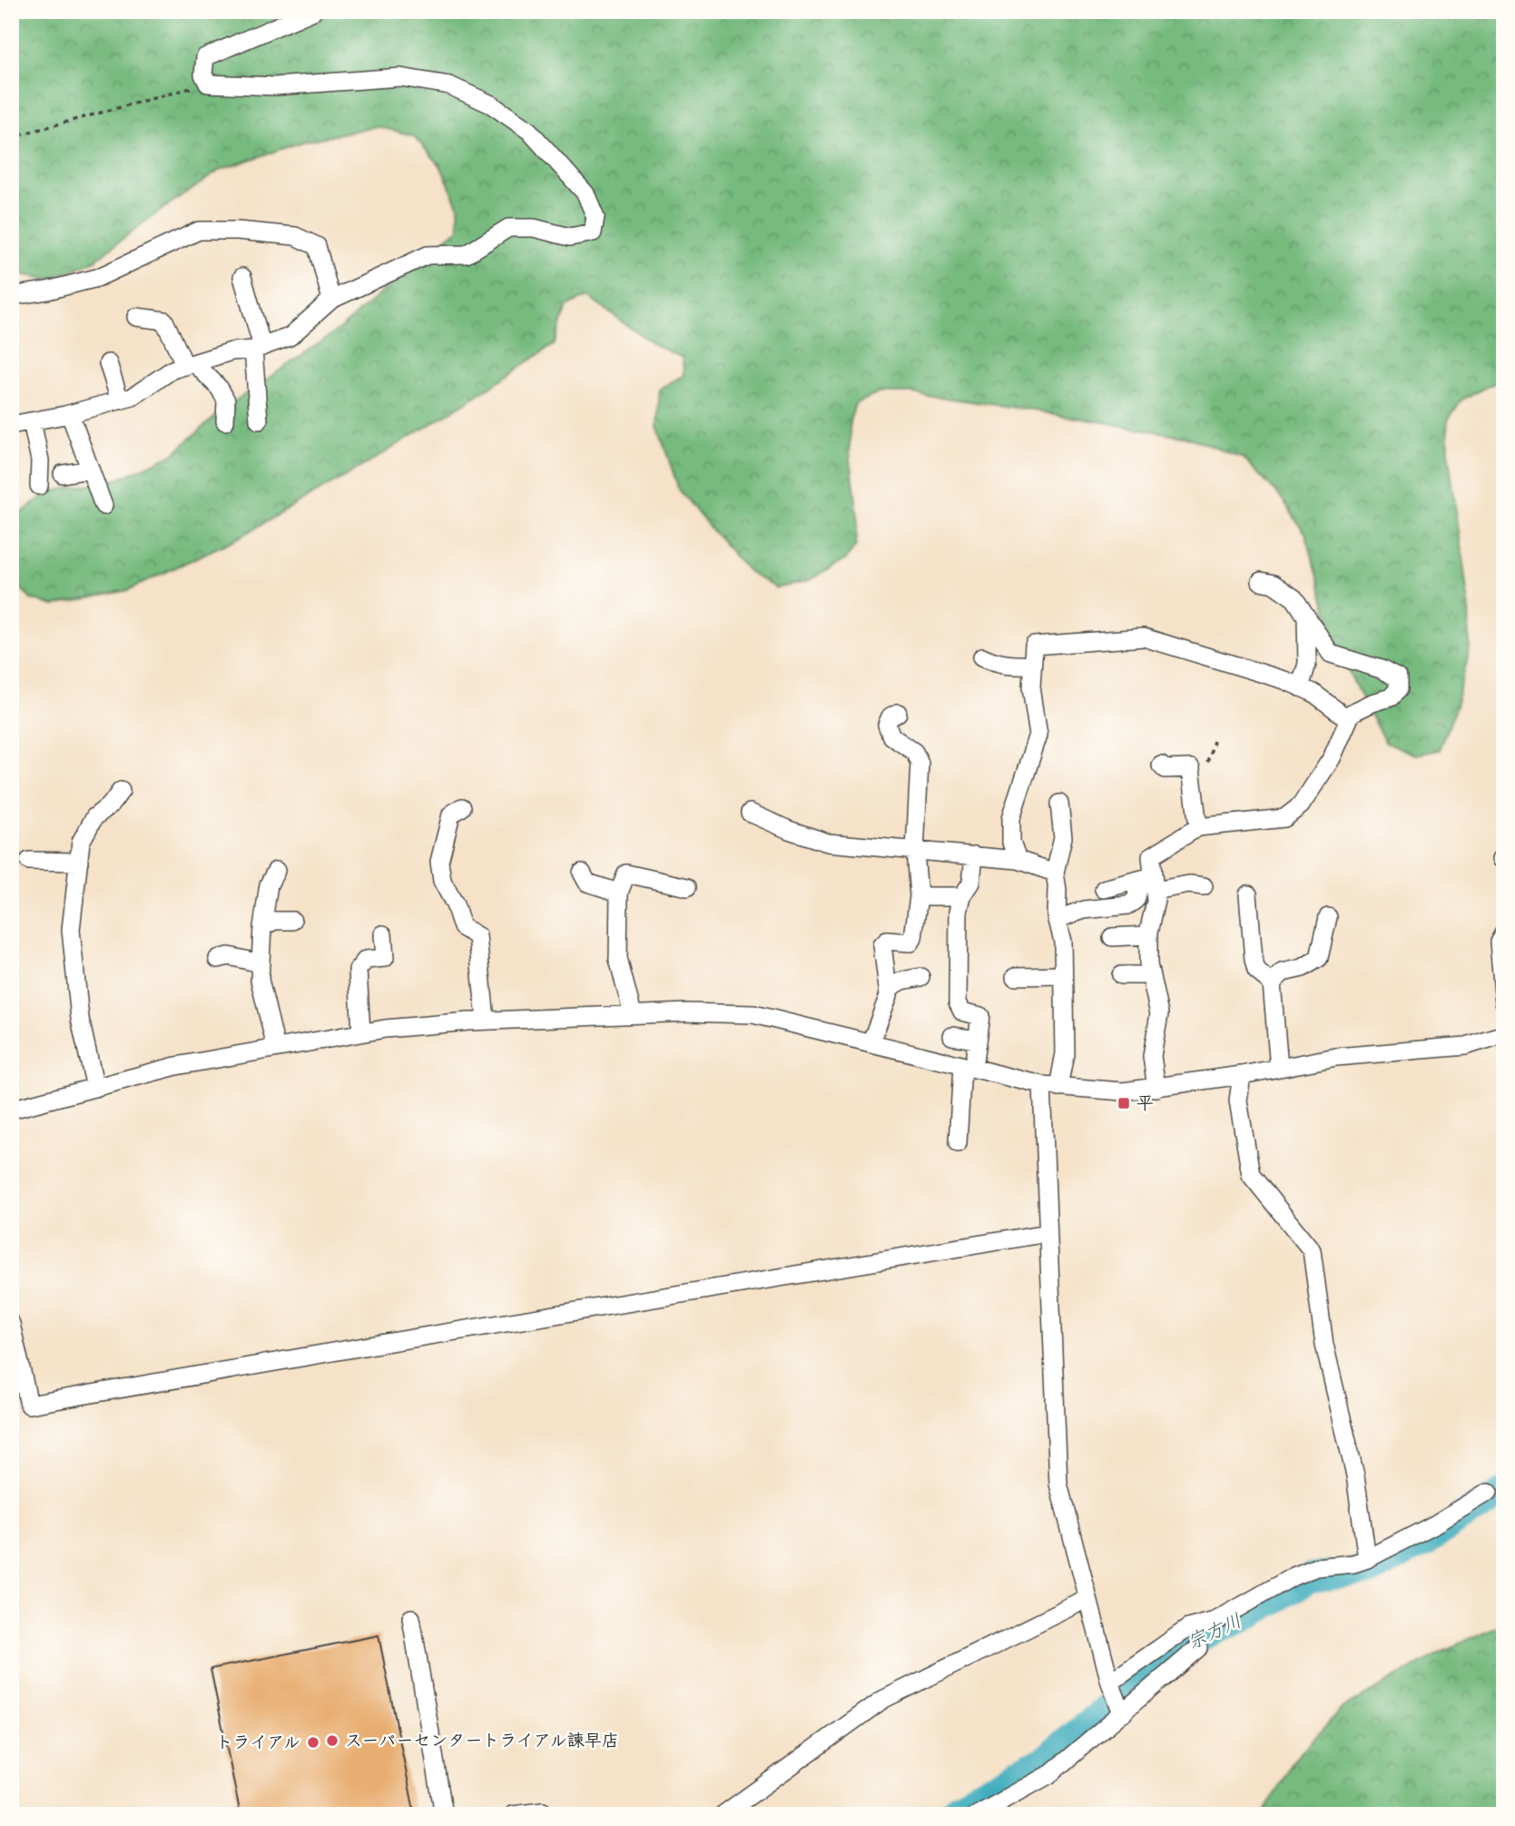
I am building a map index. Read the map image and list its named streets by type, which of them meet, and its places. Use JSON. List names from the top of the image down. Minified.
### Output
{"water":["宗方川"],"places":{"transit":["平"],"other":["スーパーセンタートライアル諫早店","トライアル"]}}
